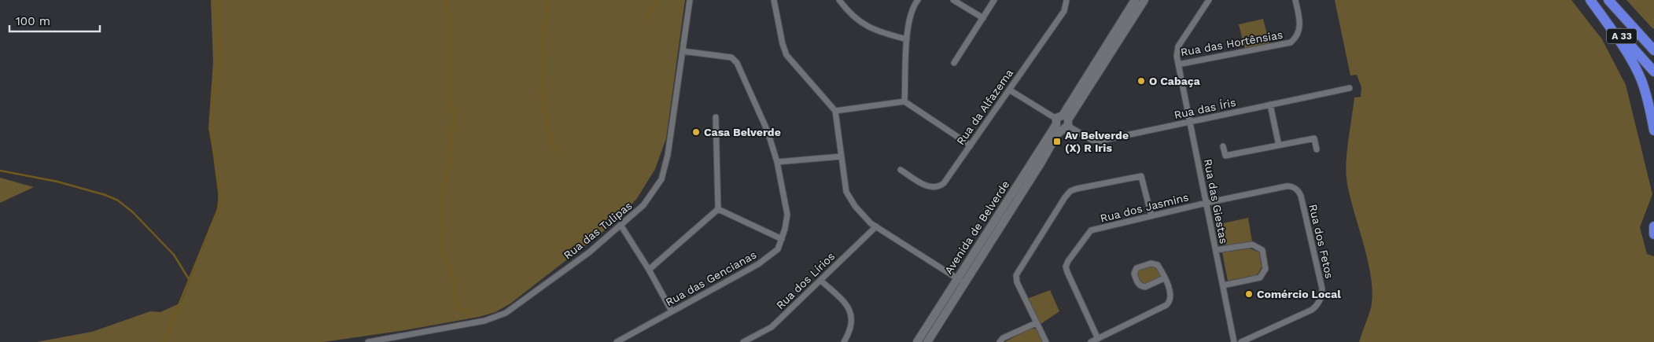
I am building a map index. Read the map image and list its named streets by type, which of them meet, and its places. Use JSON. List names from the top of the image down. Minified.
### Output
{"streets":{"highway":["A 33"],"main road":["Avenida de Belverde"],"street":["Rua das Hortênsias","Rua da Alfazema","Rua das Íris","Rua das Giestas","Rua dos Jasmins","Rua das Tulipas","Rua dos Fetos","Rua das Gencianas","Rua dos Lírios"]},"crossings":[["Rua das Hortênsias","Rua das Giestas"],["Rua da Alfazema","Rua das Íris"],["Rua das Íris","Rua das Giestas"],["Rua das Íris","Avenida de Belverde"],["Rua das Giestas","Rua dos Jasmins"],["Rua das Giestas","Rua dos Fetos"],["Rua dos Jasmins","Rua dos Fetos"],["Rua das Tulipas","Rua das Gencianas"]],"places":{"other":["O Cabaça","Casa Belverde","Comércio Local"],"transit":["Av Belverde (X) R Iris"]},"scale_bar":"100 m"}
